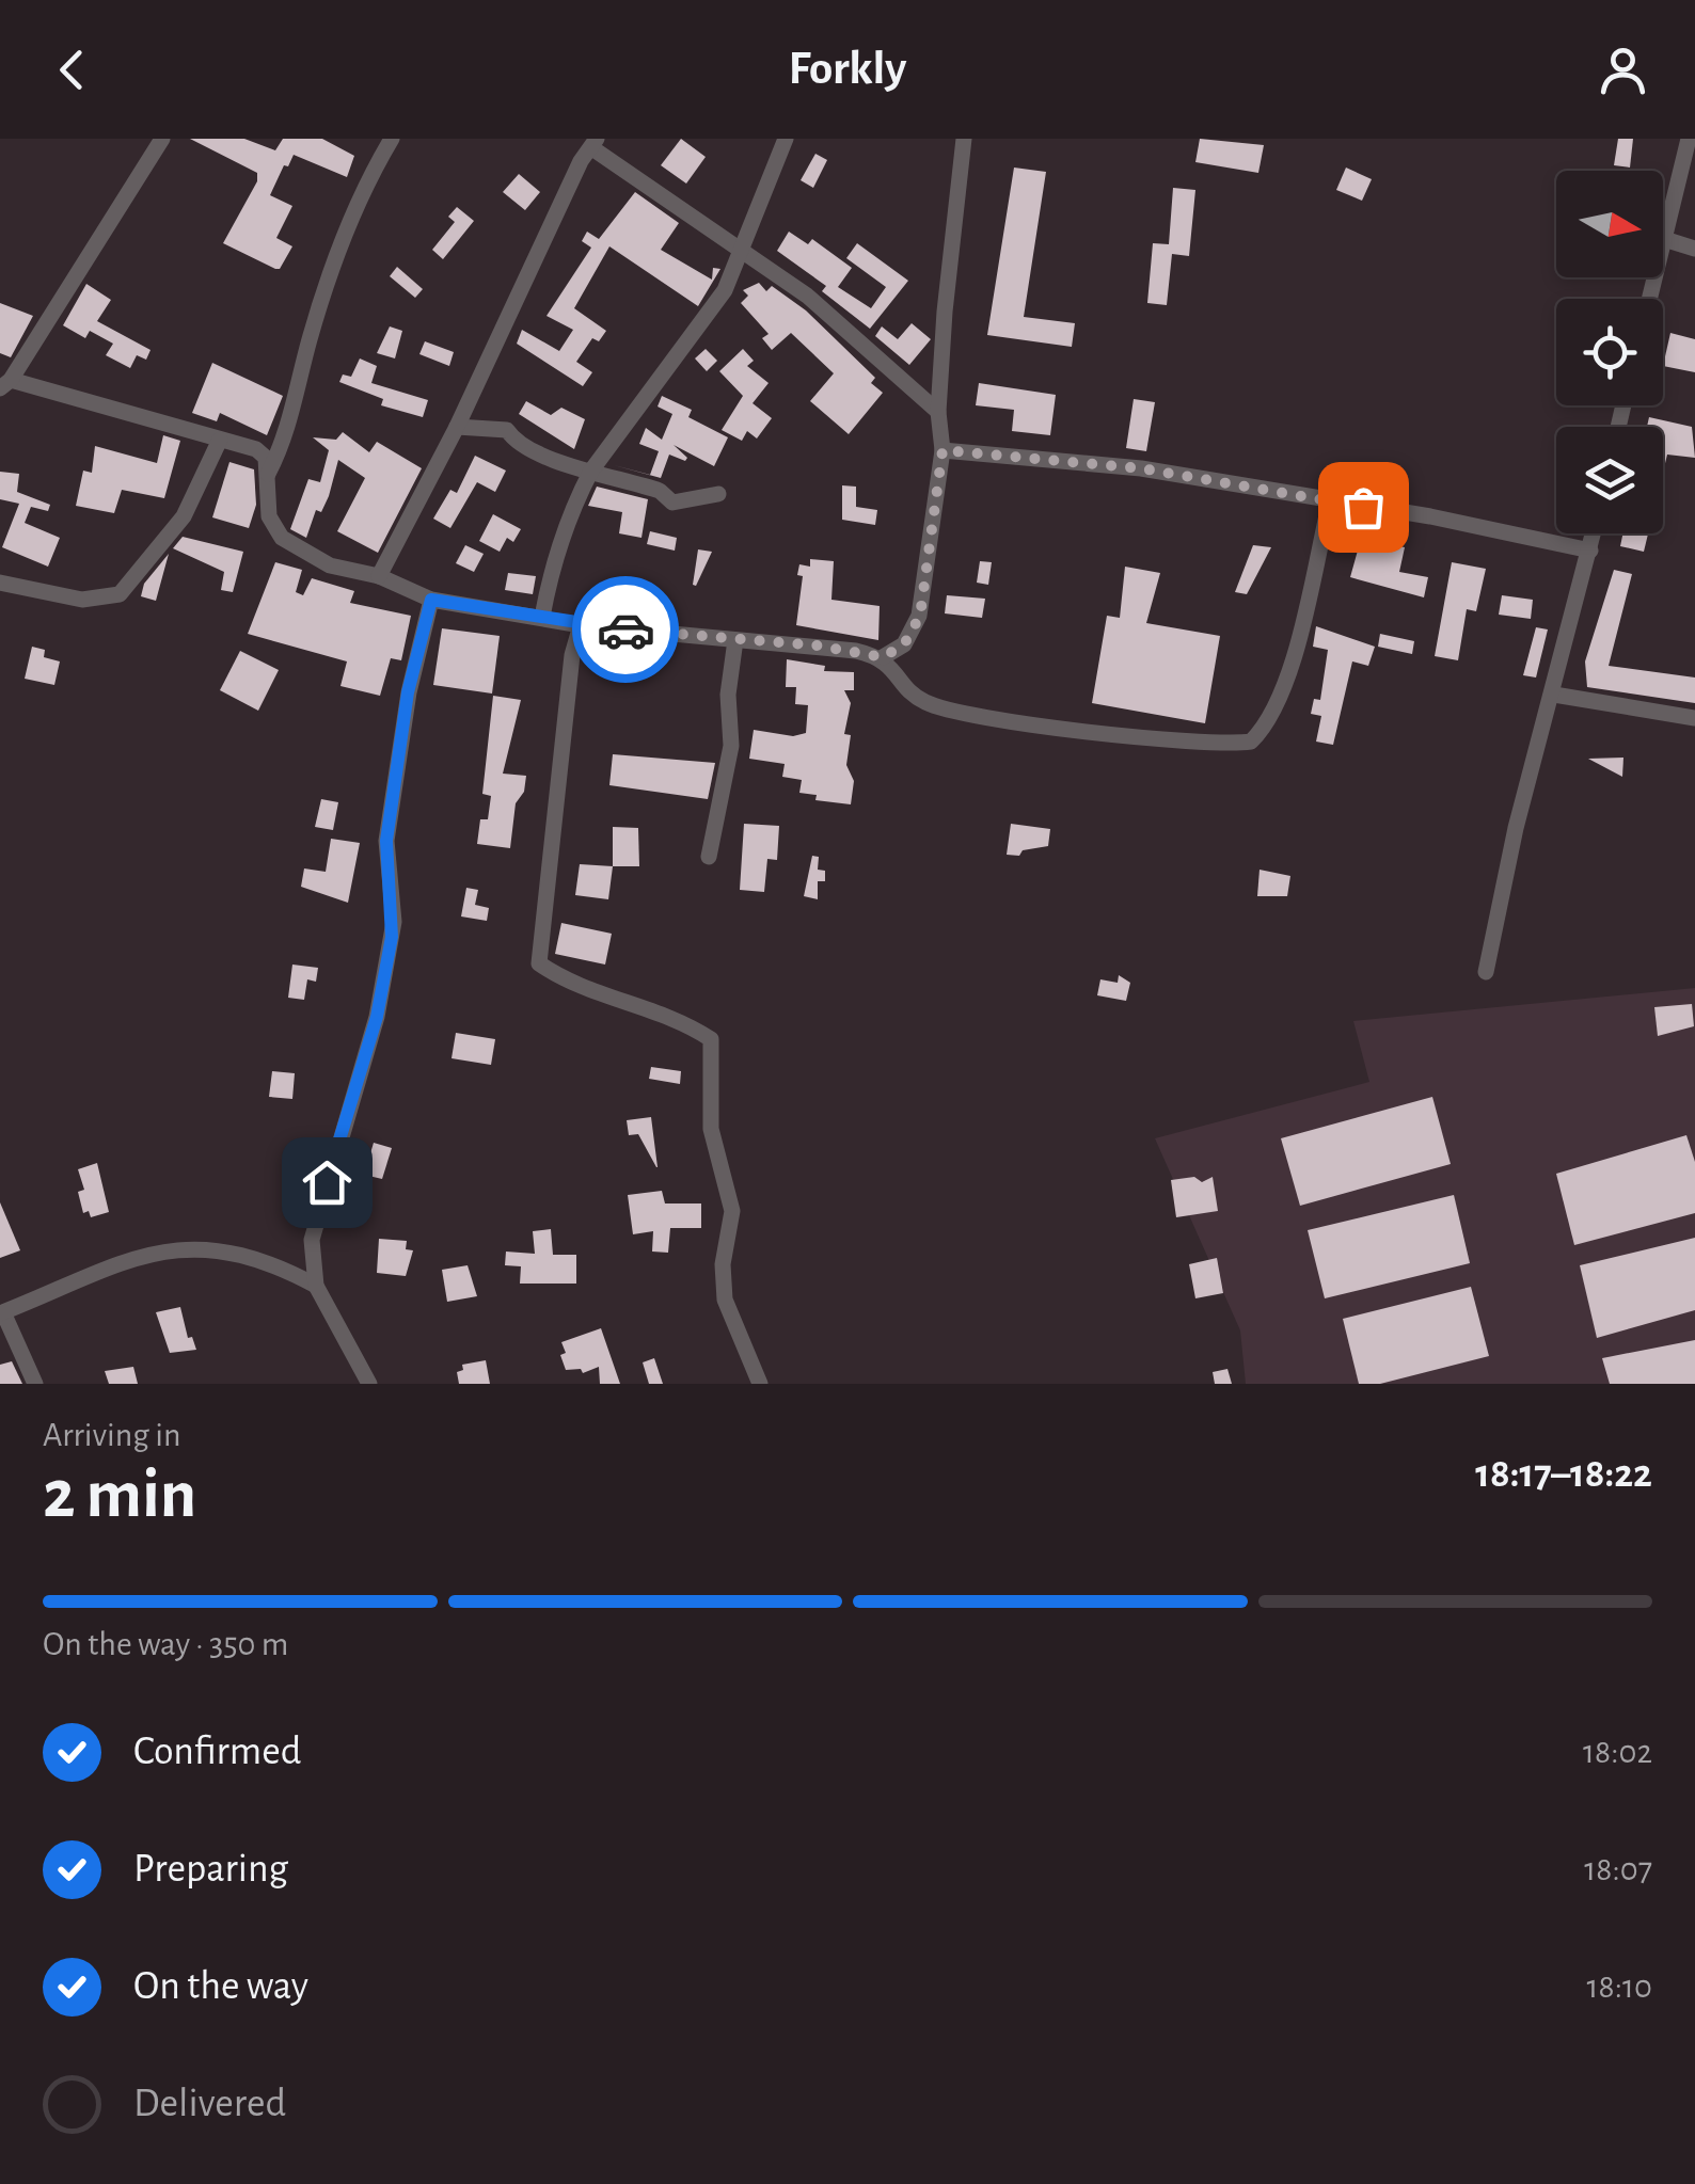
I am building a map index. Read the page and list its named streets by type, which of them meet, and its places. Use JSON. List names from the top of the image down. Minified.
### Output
{"north":"right","page":{"header":"Forkly","heading":["2 min","Arriving in","18:17–18:22"],"bar":"On the way · 350 m","list":[["Confirmed","18:02"],["Preparing","18:07"],["On the way","18:10"],"Delivered"]}}
